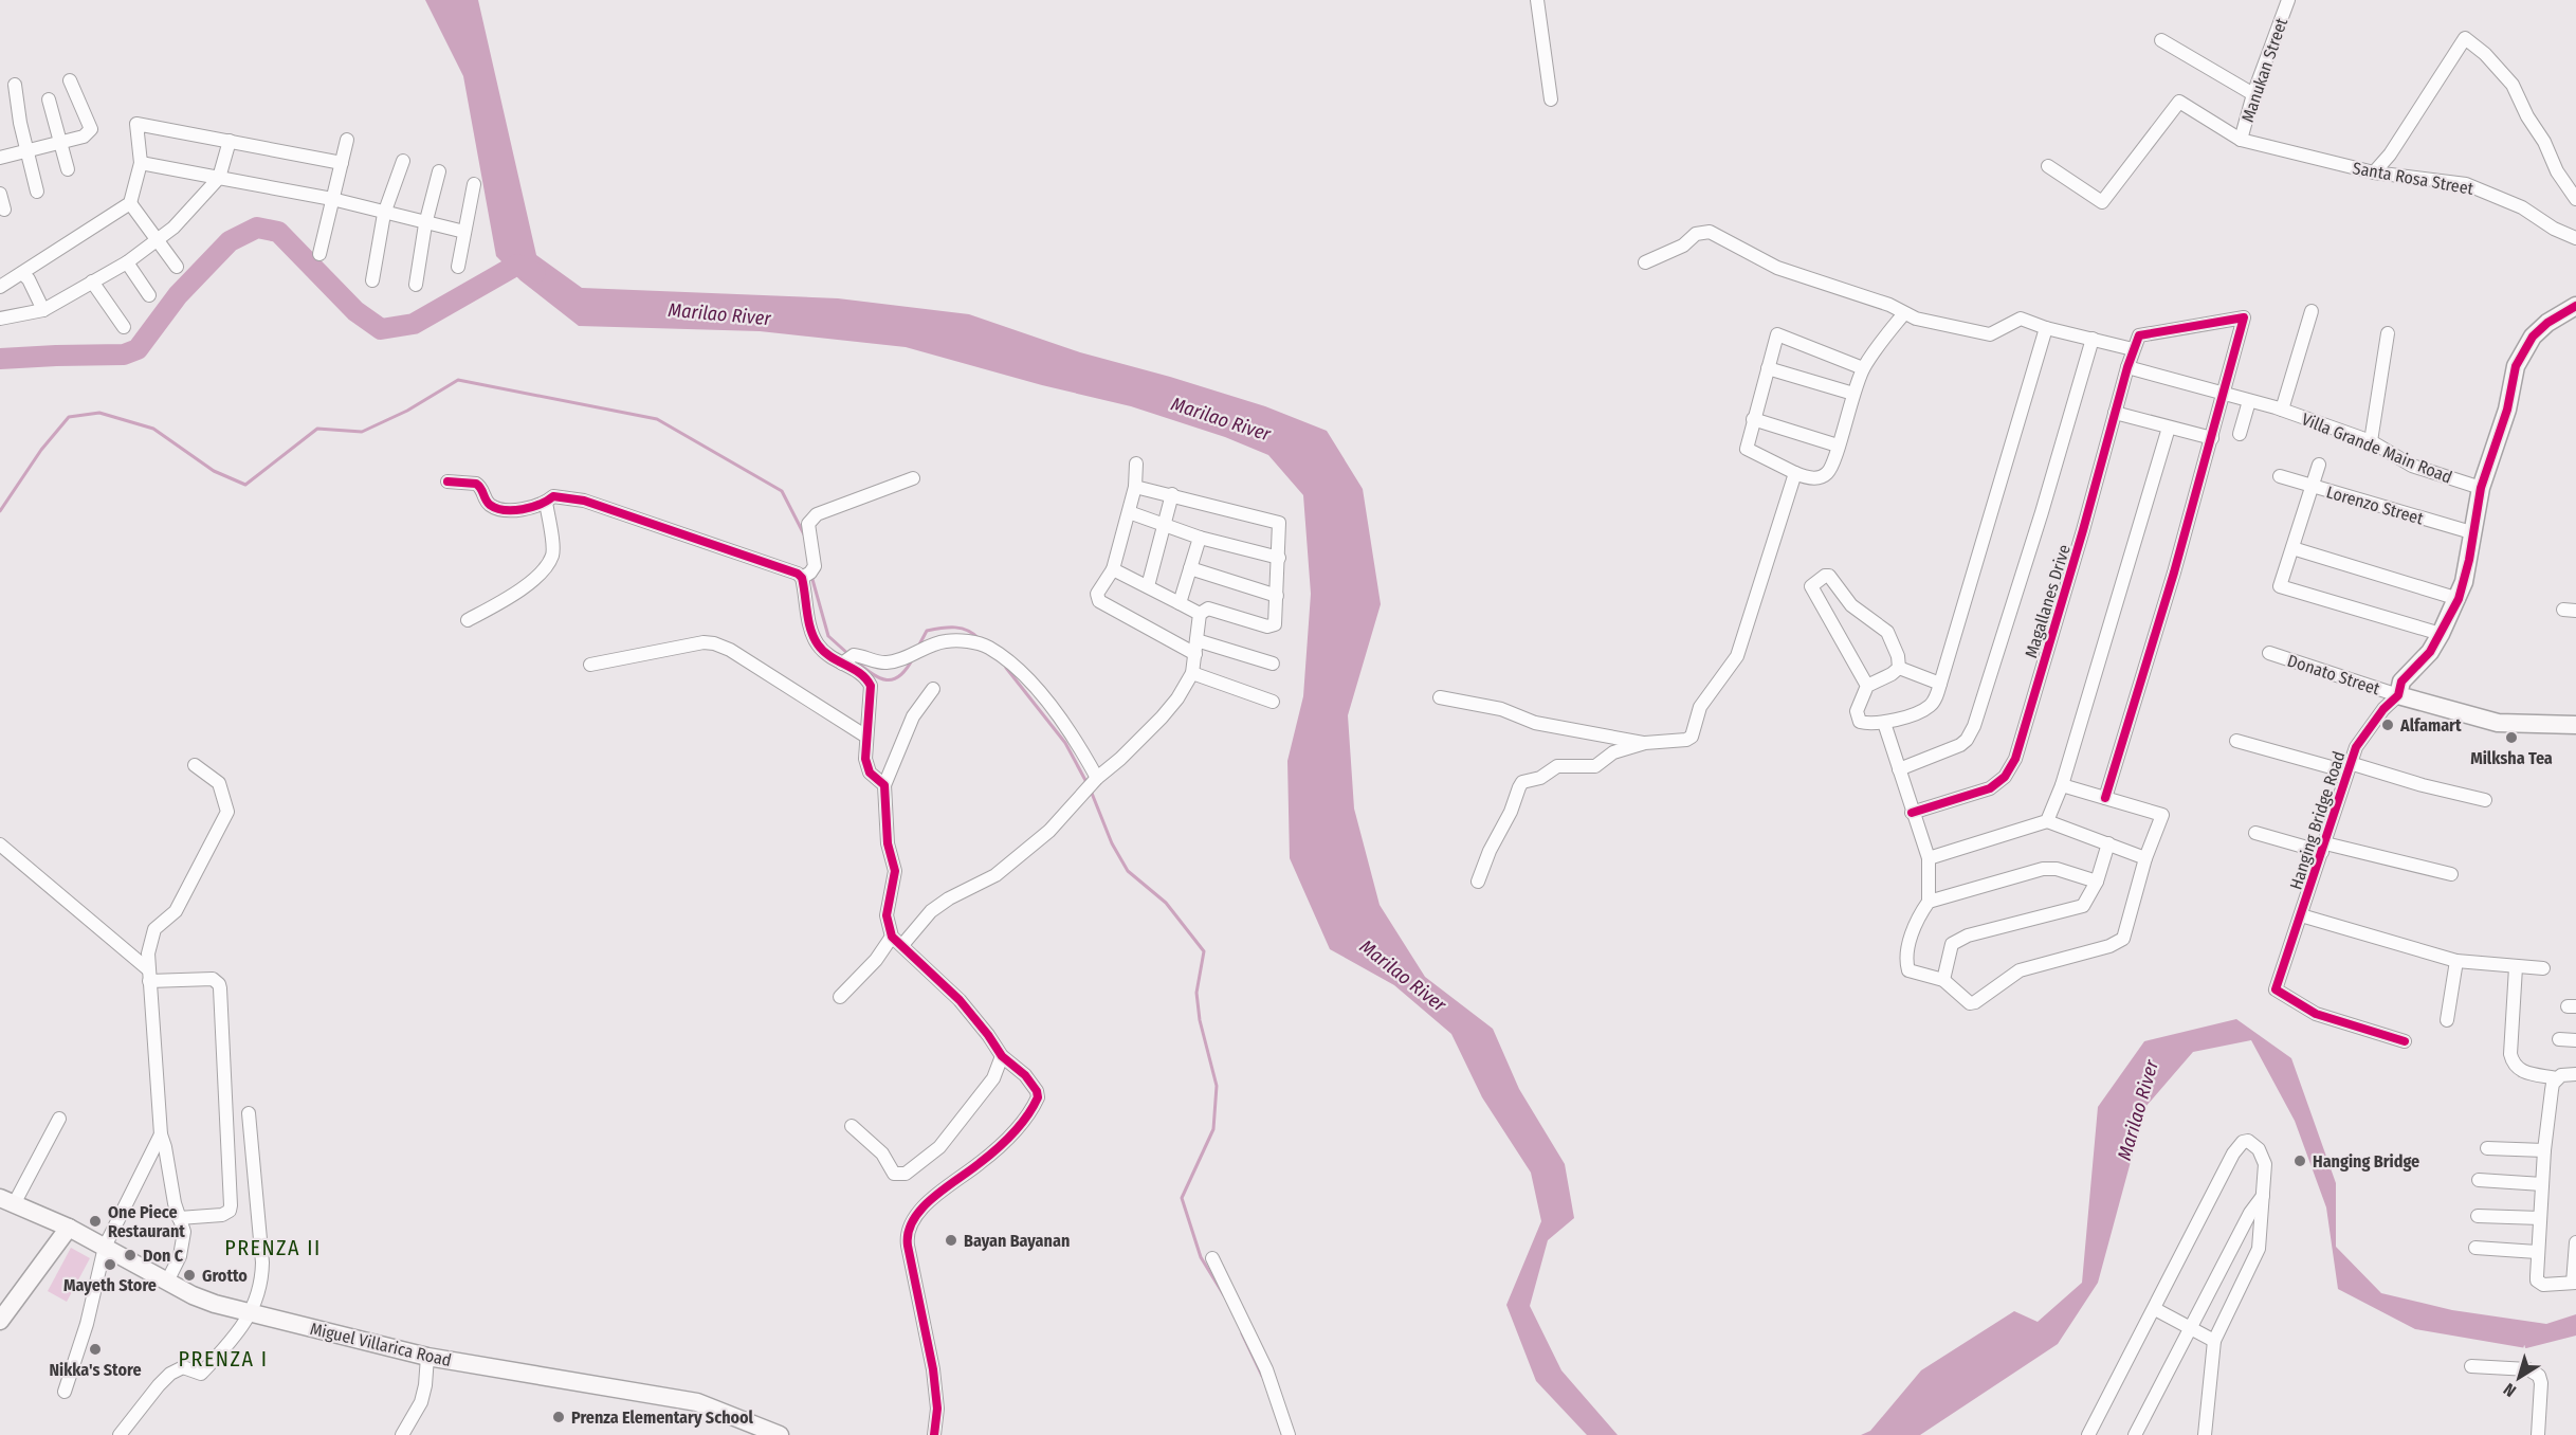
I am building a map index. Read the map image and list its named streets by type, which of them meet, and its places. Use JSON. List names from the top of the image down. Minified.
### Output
{"streets":{"main road":["Hanging Bridge Road","Miguel Villarica Road"],"street":["Manukan Street","Santa Rosa Street","Villa Grande Main Road","Lorenzo Street","Magallanes Drive","Donato Street"]},"crossings":[["Manukan Street","Santa Rosa Street"],["Villa Grande Main Road","Magallanes Drive"],["Villa Grande Main Road","Hanging Bridge Road"],["Lorenzo Street","Hanging Bridge Road"],["Donato Street","Hanging Bridge Road"]],"districts":["PRENZA II","PRENZA I"],"water":["Marilao River"],"places":["Alfamart","Milksha Tea","Hanging Bridge","One Piece Restaurant","Bayan Bayanan","Don C","Mayeth Store","Grotto","Nikka's Store","Prenza Elementary School"],"north":"bottom left"}
